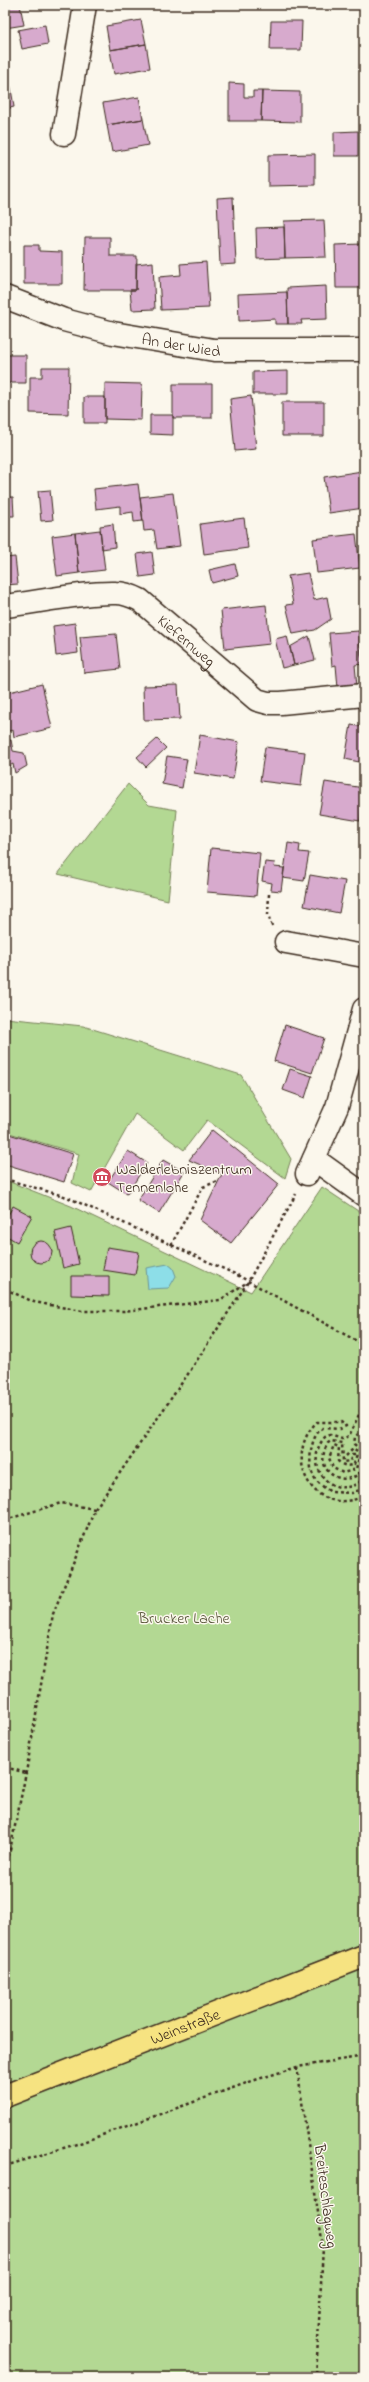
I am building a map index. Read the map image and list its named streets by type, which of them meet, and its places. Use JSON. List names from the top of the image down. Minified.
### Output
{"streets":{"main road":["Weinstraße"],"street":["An der Wied","Kiefernweg"],"path":["Breiteschlagweg"]},"parks":["Brucker Lache"],"places":{"museum":["Walderlebniszentrum Tennenlohe"]}}
